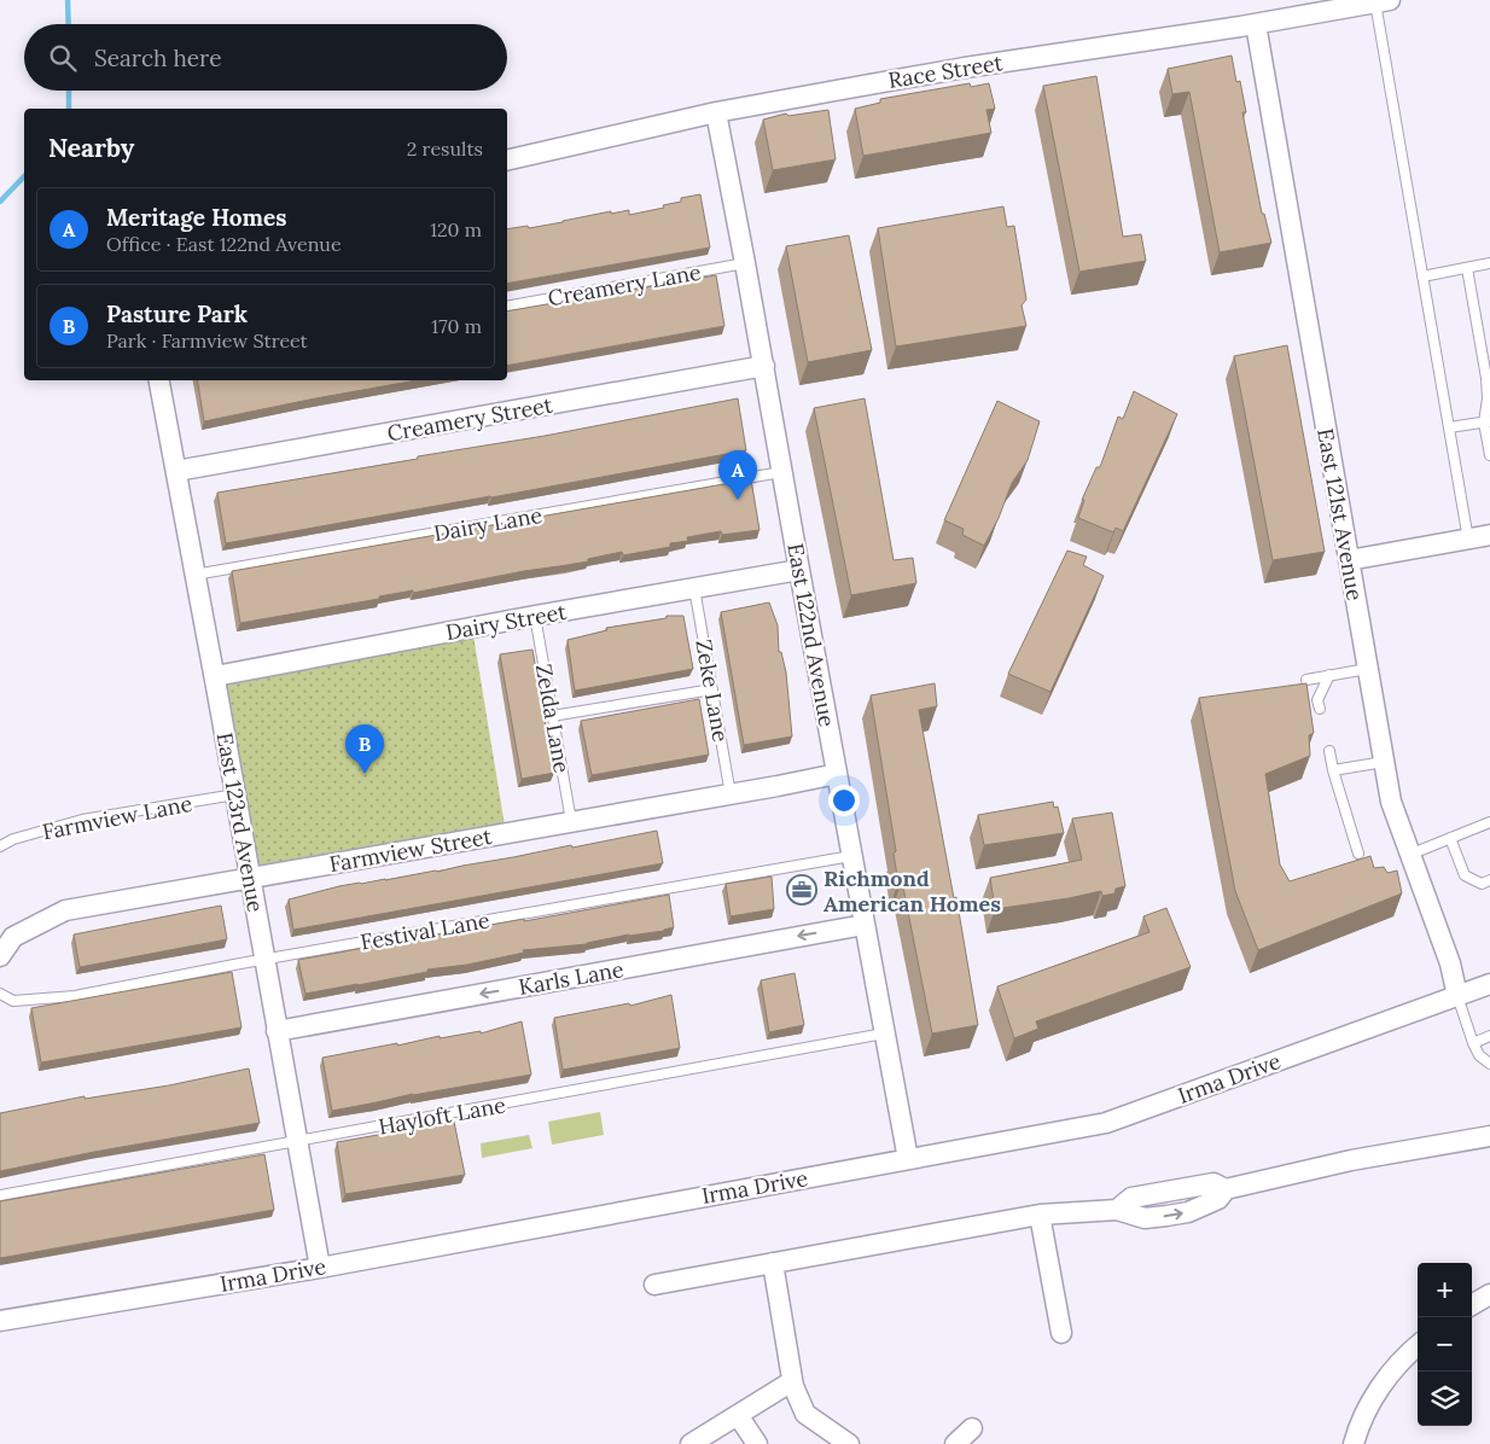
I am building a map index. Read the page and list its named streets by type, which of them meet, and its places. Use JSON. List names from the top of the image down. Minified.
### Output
{"streets":{"street":["Race Street","Creamery Street","East 121st Avenue","Dairy Street","East 122nd Avenue","East 123rd Avenue","Farmview Street","Karls Lane","Irma Drive"],"lane":["Creamery Lane","Dairy Lane","Zeke Lane","Zelda Lane","Farmview Lane","Festival Lane","Hayloft Lane"]},"crossings":[["Race Street","East 121st Avenue"],["Race Street","East 122nd Avenue"],["Creamery Lane","East 122nd Avenue"],["Creamery Street","East 122nd Avenue"],["Creamery Street","East 123rd Avenue"],["East 121st Avenue","Irma Drive"],["Dairy Lane","East 122nd Avenue"],["Dairy Lane","East 123rd Avenue"],["Dairy Street","East 122nd Avenue"],["Dairy Street","Zeke Lane"],["Dairy Street","Zelda Lane"],["Dairy Street","East 123rd Avenue"],["East 122nd Avenue","Farmview Street"],["East 122nd Avenue","Festival Lane"],["East 122nd Avenue","Karls Lane"],["East 122nd Avenue","Irma Drive"],["East 122nd Avenue","Hayloft Lane"],["Zeke Lane","Farmview Street"],["Zelda Lane","Farmview Street"],["Farmview Lane","East 123rd Avenue"],["East 123rd Avenue","Farmview Street"],["East 123rd Avenue","Festival Lane"],["East 123rd Avenue","Karls Lane"],["East 123rd Avenue","Irma Drive"],["East 123rd Avenue","Hayloft Lane"]],"one_way":["Karls Lane"],"places":{"office":["Richmond American Homes"]},"page":{"search":"Search here","heading":["Nearby","2 results"],"list":[{"mark":"A","name":"Meritage Homes","note":"Office · East 122nd Avenue","value":"120 m"},{"mark":"B","name":"Pasture Park","note":"Park · Farmview Street","value":"170 m"}],"pins":["A","B"],"map_buttons":["+","−"]}}
